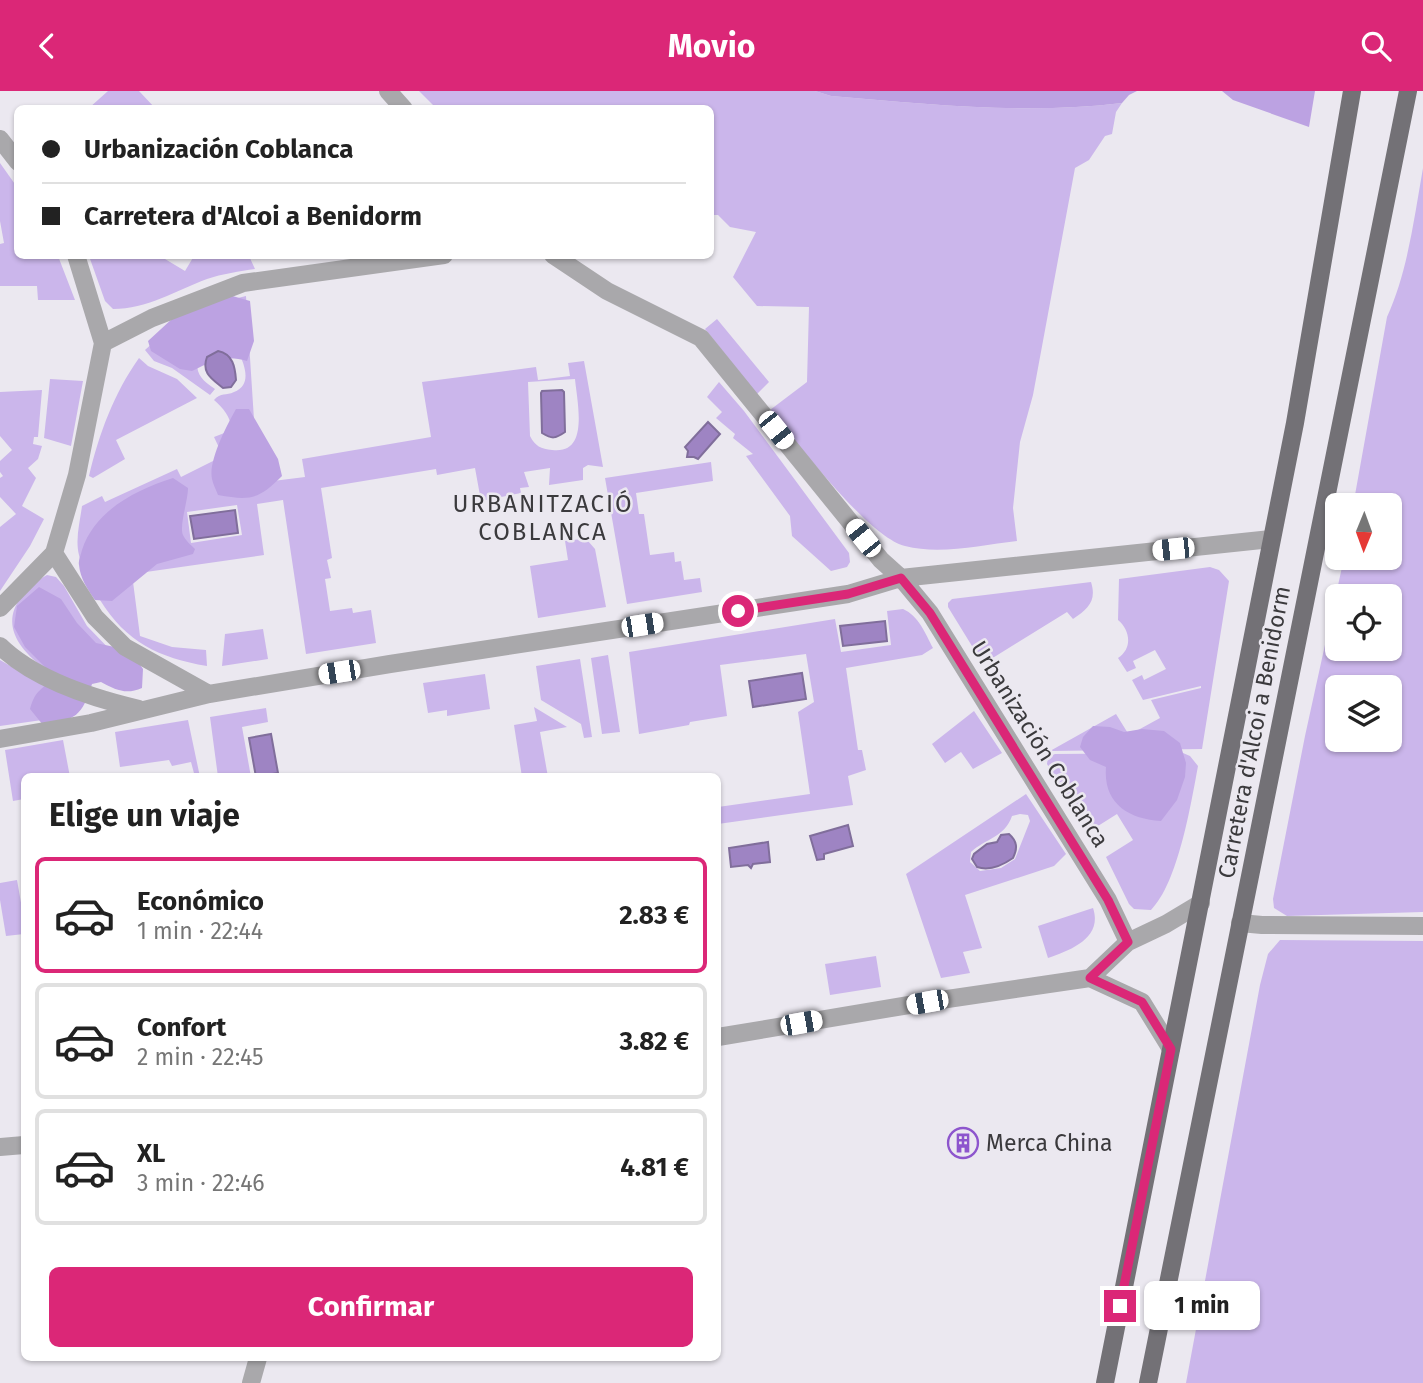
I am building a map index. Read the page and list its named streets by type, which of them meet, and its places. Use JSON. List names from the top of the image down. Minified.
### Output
{"streets":{"main road":["Carretera d'Alcoi a Benidorm"],"street":["Urbanización Coblanca"]},"districts":["URBANITZACIÓ COBLANCA"],"places":{"building":["Merca China"]},"north":"bottom","page":{"header":"Movio","banner":["Urbanización Coblanca","Carretera d'Alcoi a Benidorm"],"heading":"Elige un viaje","list":[{"name":"Económico","note":"1 min · 22:44","value":"2.83 €"},{"name":"Confort","note":"2 min · 22:45","value":"3.82 €"},{"name":"XL","note":"3 min · 22:46","value":"4.81 €"}],"buttons":"Confirmar","bubble":"1 min"}}
